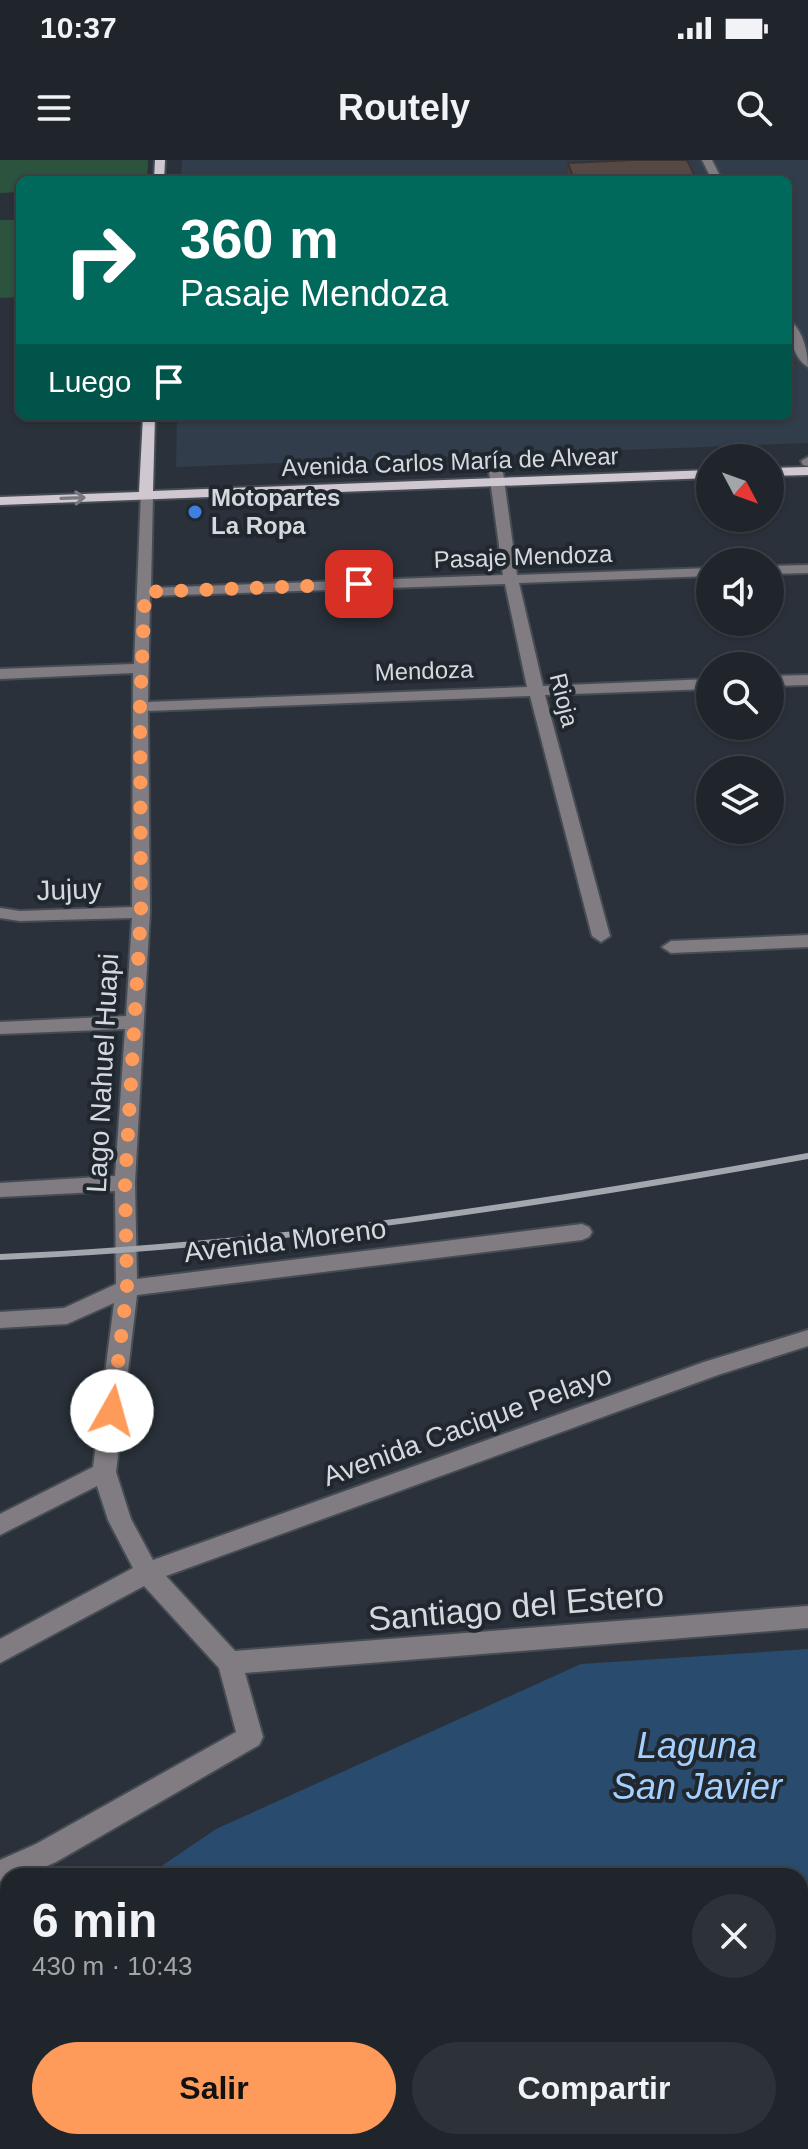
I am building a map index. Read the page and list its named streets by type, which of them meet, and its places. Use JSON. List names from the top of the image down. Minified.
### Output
{"streets":{"main road":["Avenida Carlos María de Alvear","Lago Nahuel Huapi"],"street":["Pasaje Mendoza","Mendoza","Rioja","Jujuy","Avenida Moreno","Avenida Cacique Pelayo","Santiago del Estero"]},"crossings":[["Avenida Carlos María de Alvear","Rioja"],["Avenida Carlos María de Alvear","Lago Nahuel Huapi"],["Pasaje Mendoza","Rioja"],["Pasaje Mendoza","Lago Nahuel Huapi"],["Mendoza","Rioja"],["Mendoza","Lago Nahuel Huapi"],["Jujuy","Lago Nahuel Huapi"],["Lago Nahuel Huapi","Avenida Moreno"],["Lago Nahuel Huapi","Avenida Cacique Pelayo"],["Lago Nahuel Huapi","Santiago del Estero"]],"water":["Laguna San Javier"],"places":["Motopartes La Ropa"],"north":"bottom right","page":{"status":"10:37","header":"Routely","turn":["360 m","Pasaje Mendoza"],"then":"Luego","heading":["6 min","430 m · 10:43"],"buttons":["Salir","Compartir"]}}
